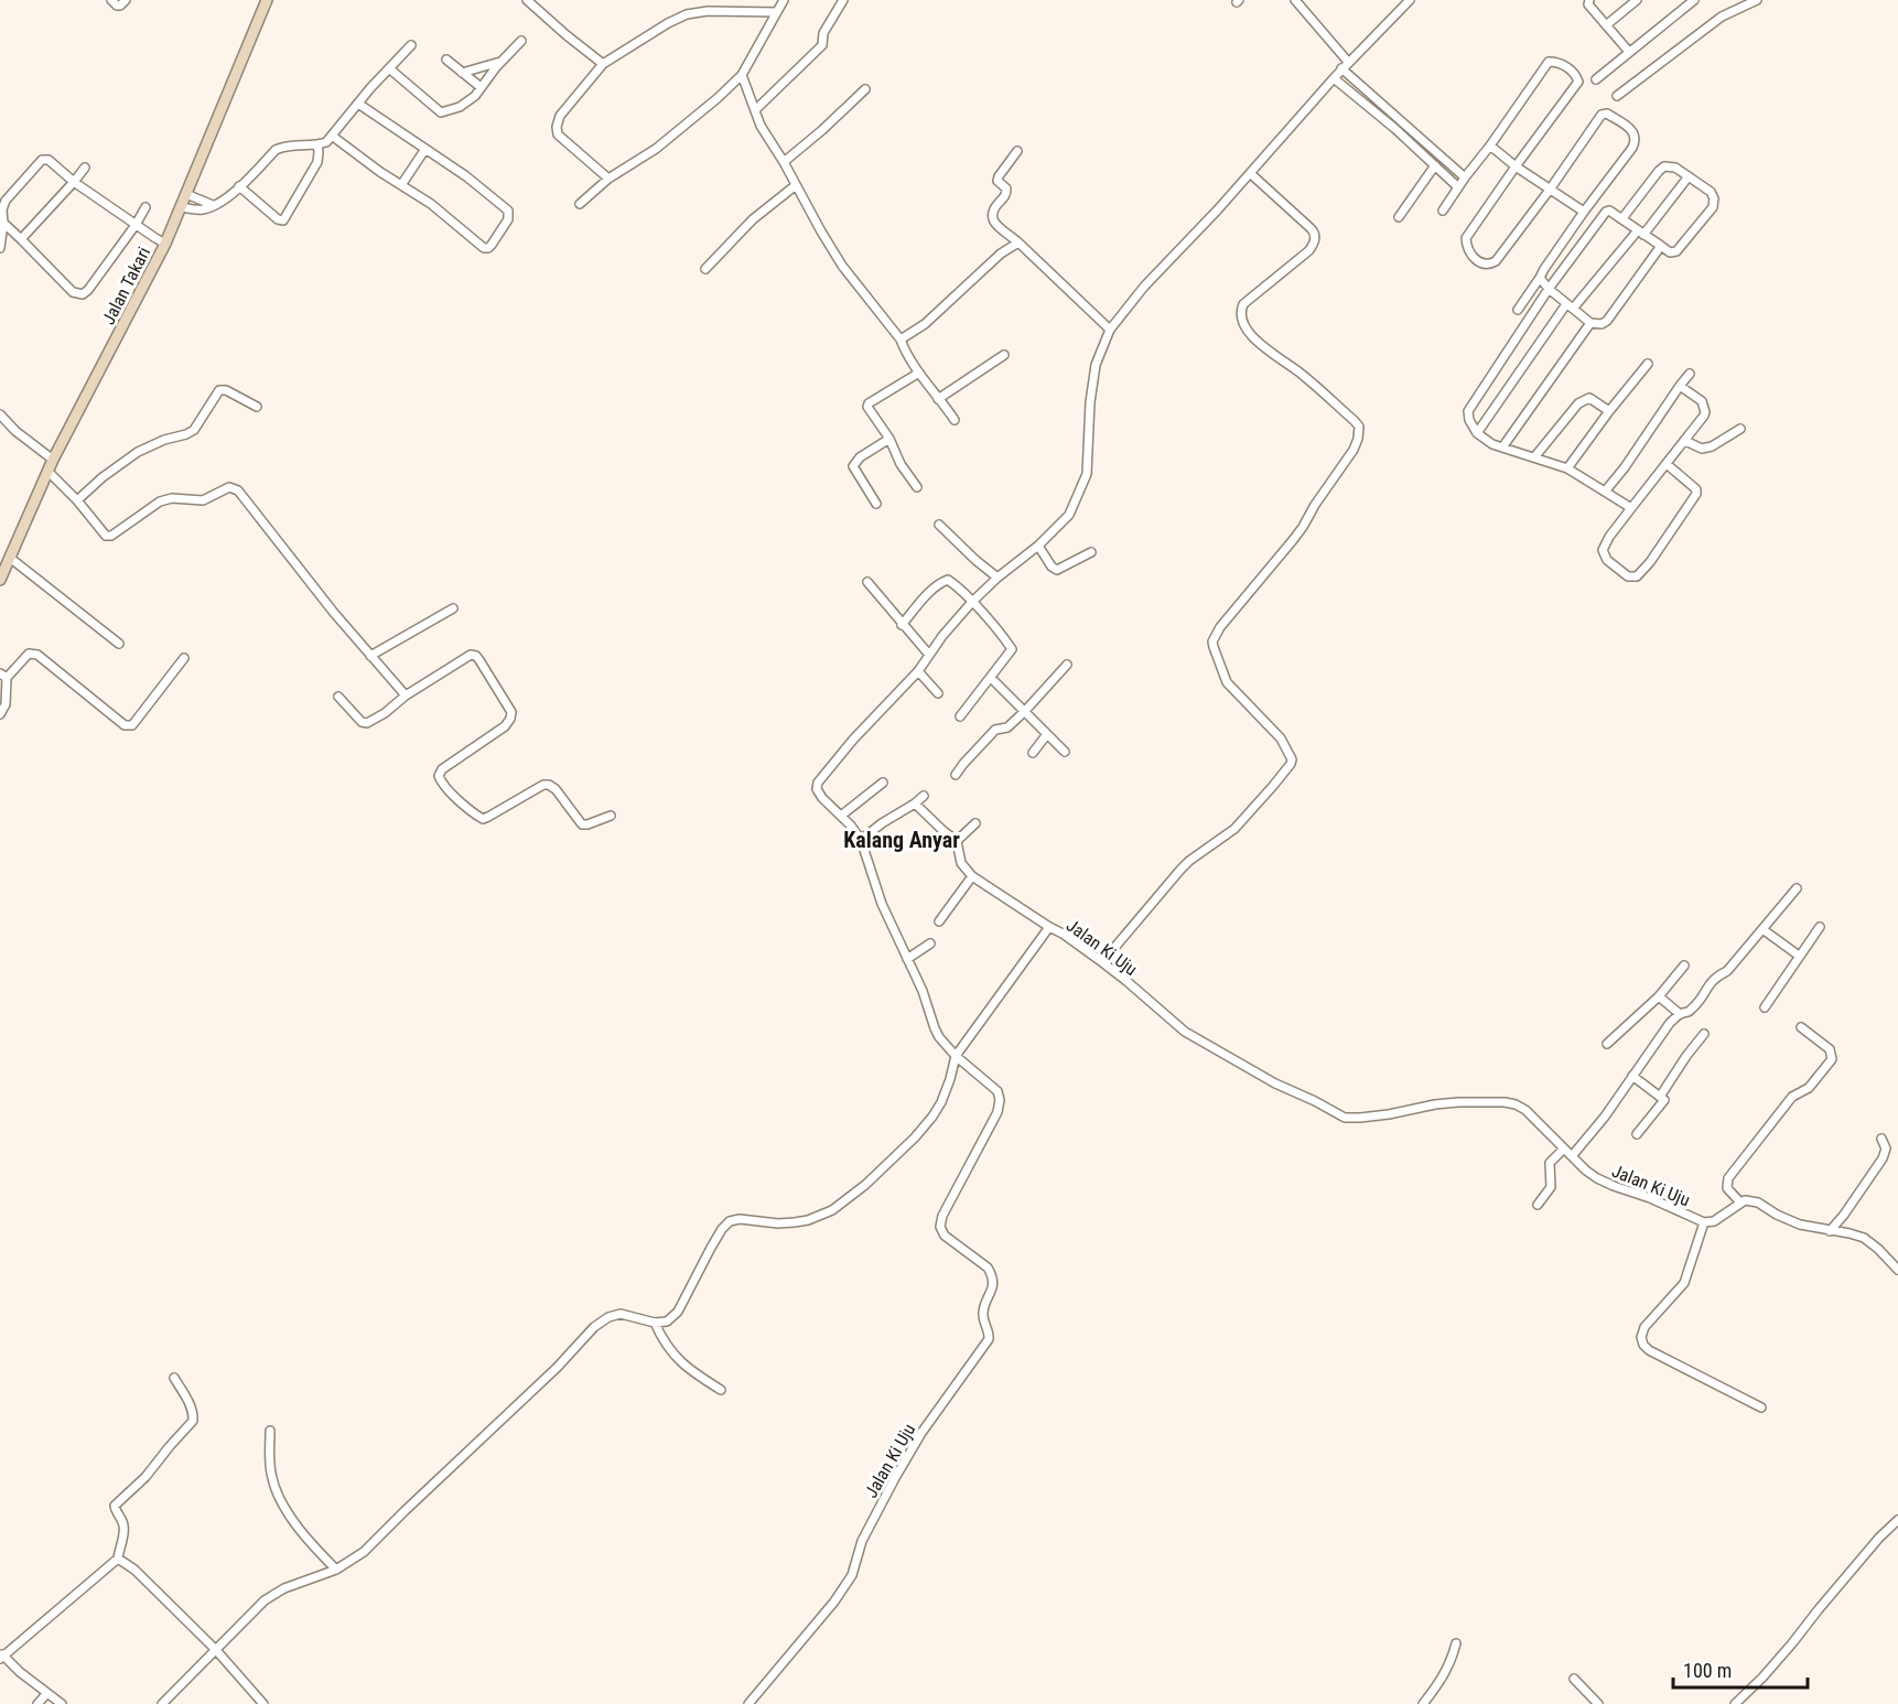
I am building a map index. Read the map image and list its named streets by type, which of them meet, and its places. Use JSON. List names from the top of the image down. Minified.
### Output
{"streets":{"street":["Jalan Takari","Jalan Ki Uju"]},"districts":["Kalang Anyar"],"scale_bar":"100 m"}
